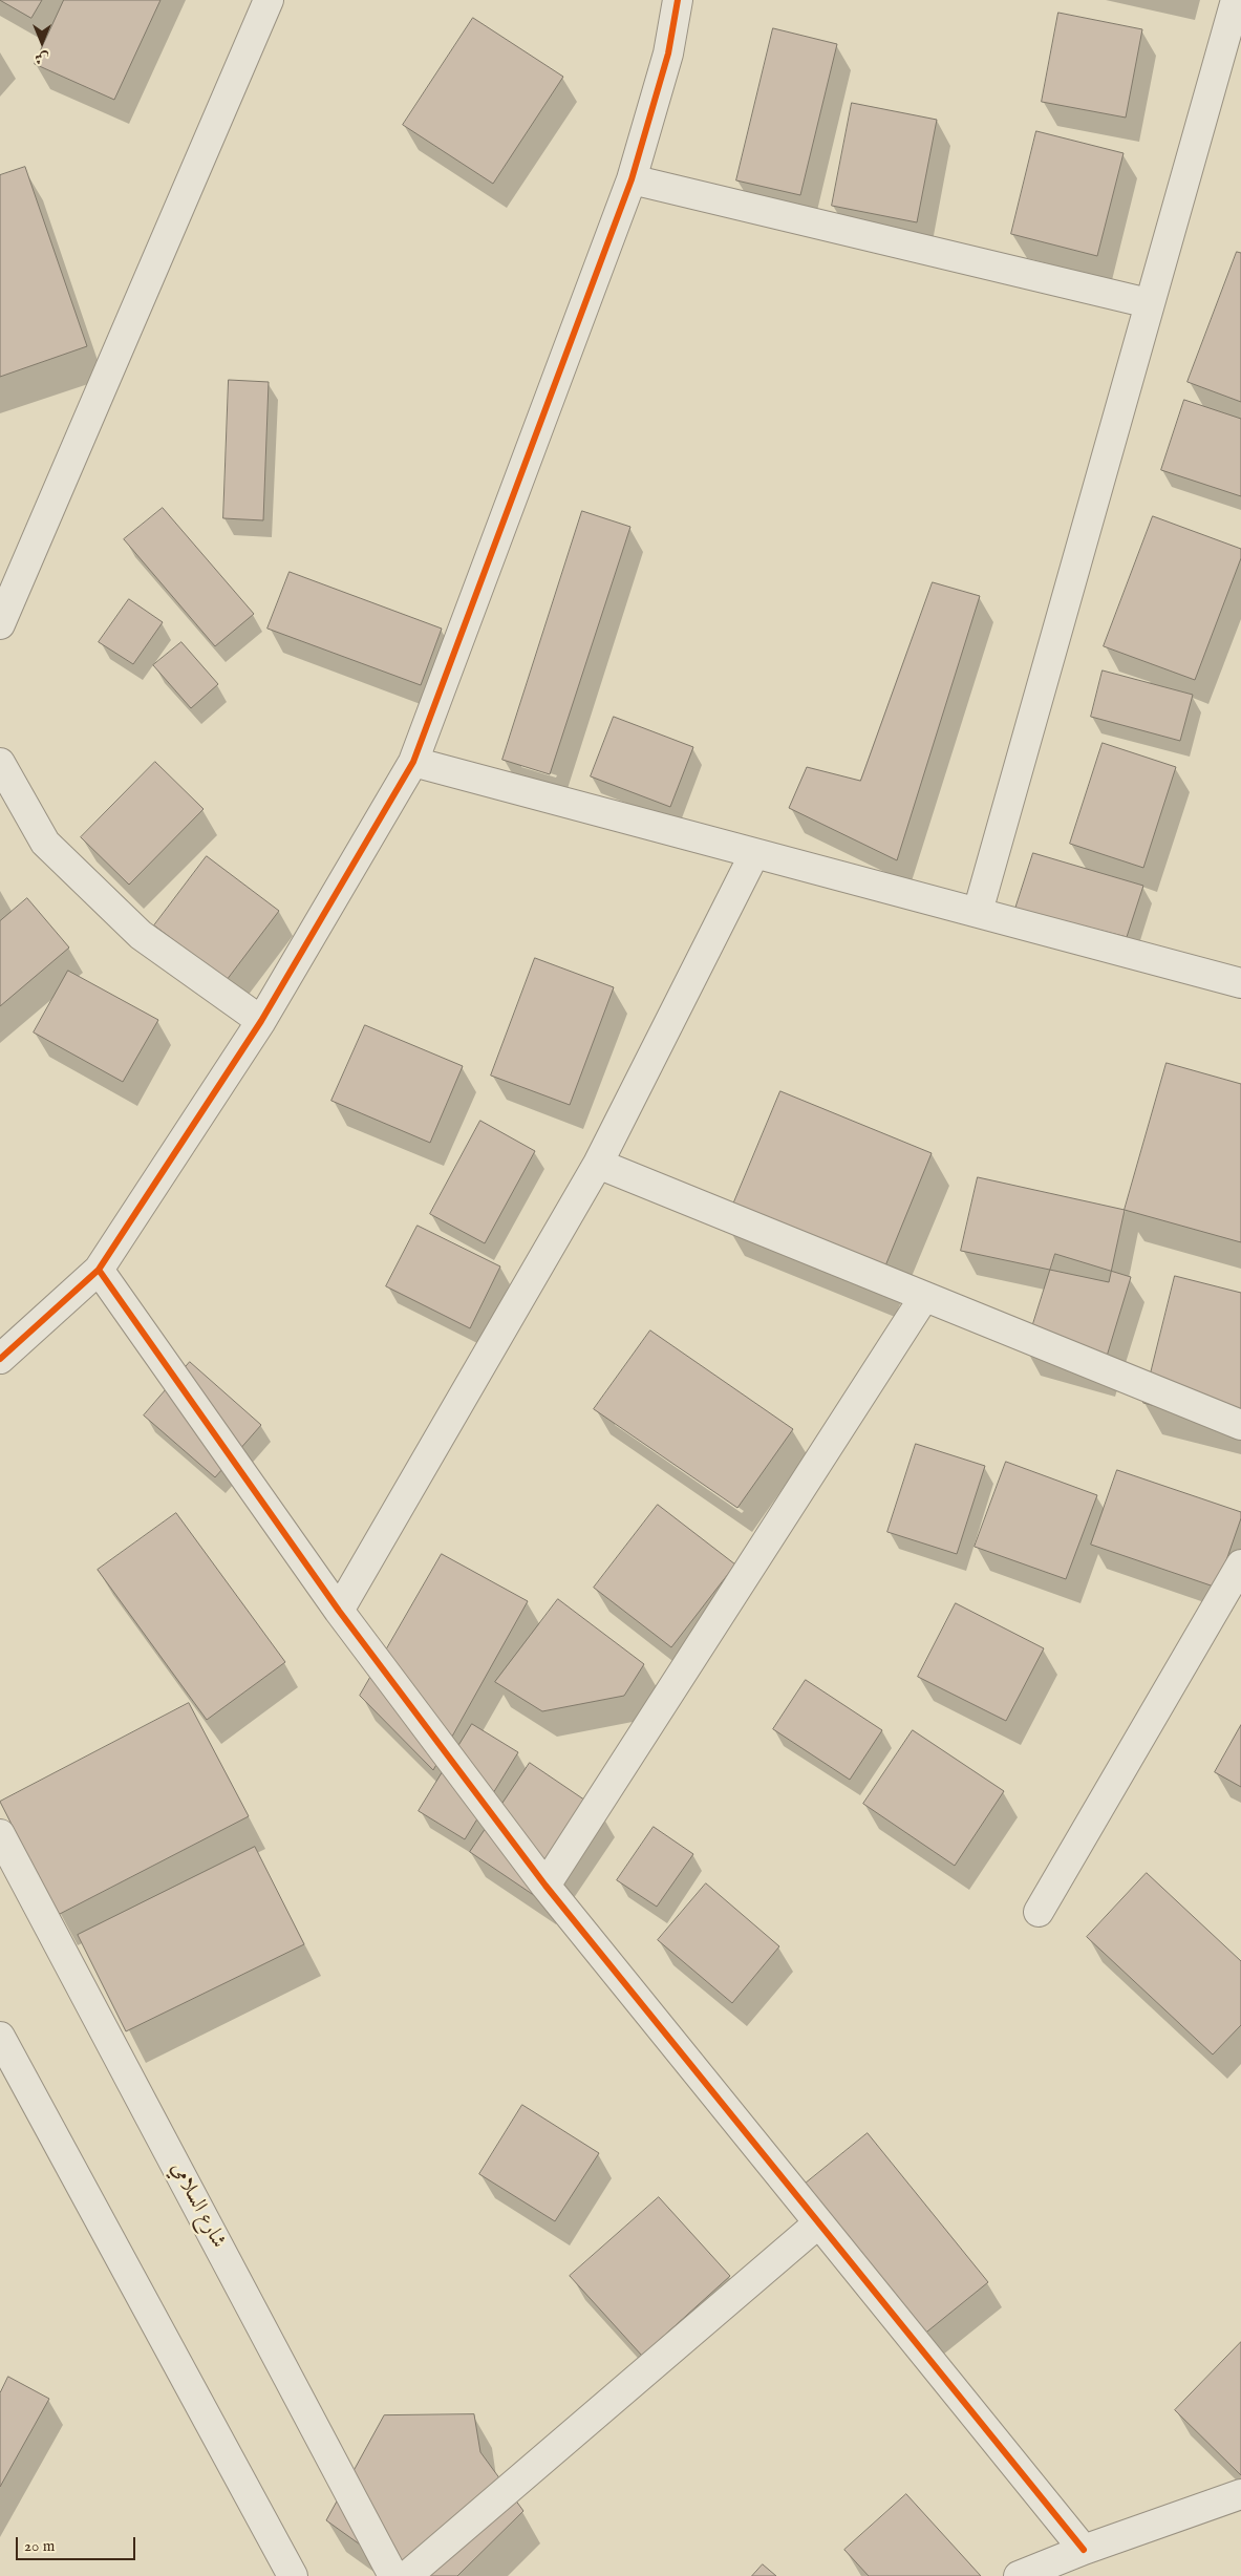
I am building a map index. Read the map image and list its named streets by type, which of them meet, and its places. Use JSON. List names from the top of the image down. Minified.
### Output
{"streets":{"street":["شارع السلامي"]},"scale_bar":"20 m","north":"bottom"}
